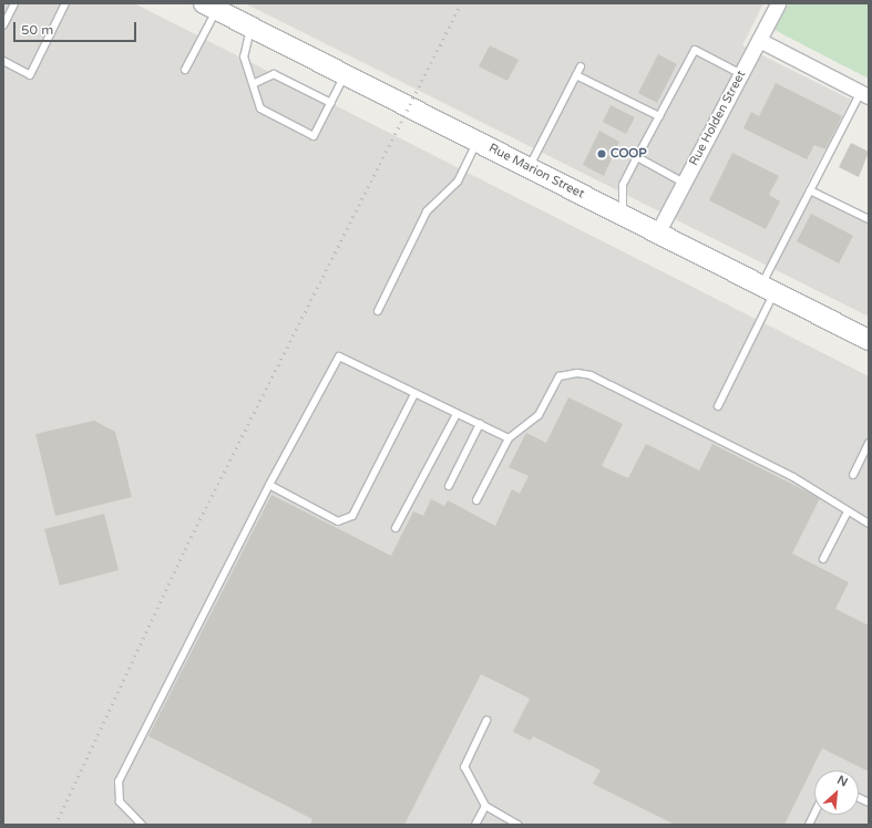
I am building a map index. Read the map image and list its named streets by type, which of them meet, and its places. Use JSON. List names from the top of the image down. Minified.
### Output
{"streets":{"main road":["Rue Marion Street"],"street":["Rue Holden Street"]},"crossings":[["Rue Holden Street","Rue Marion Street"]],"places":["COOP"],"scale_bar":"50 m","north":"top right"}
